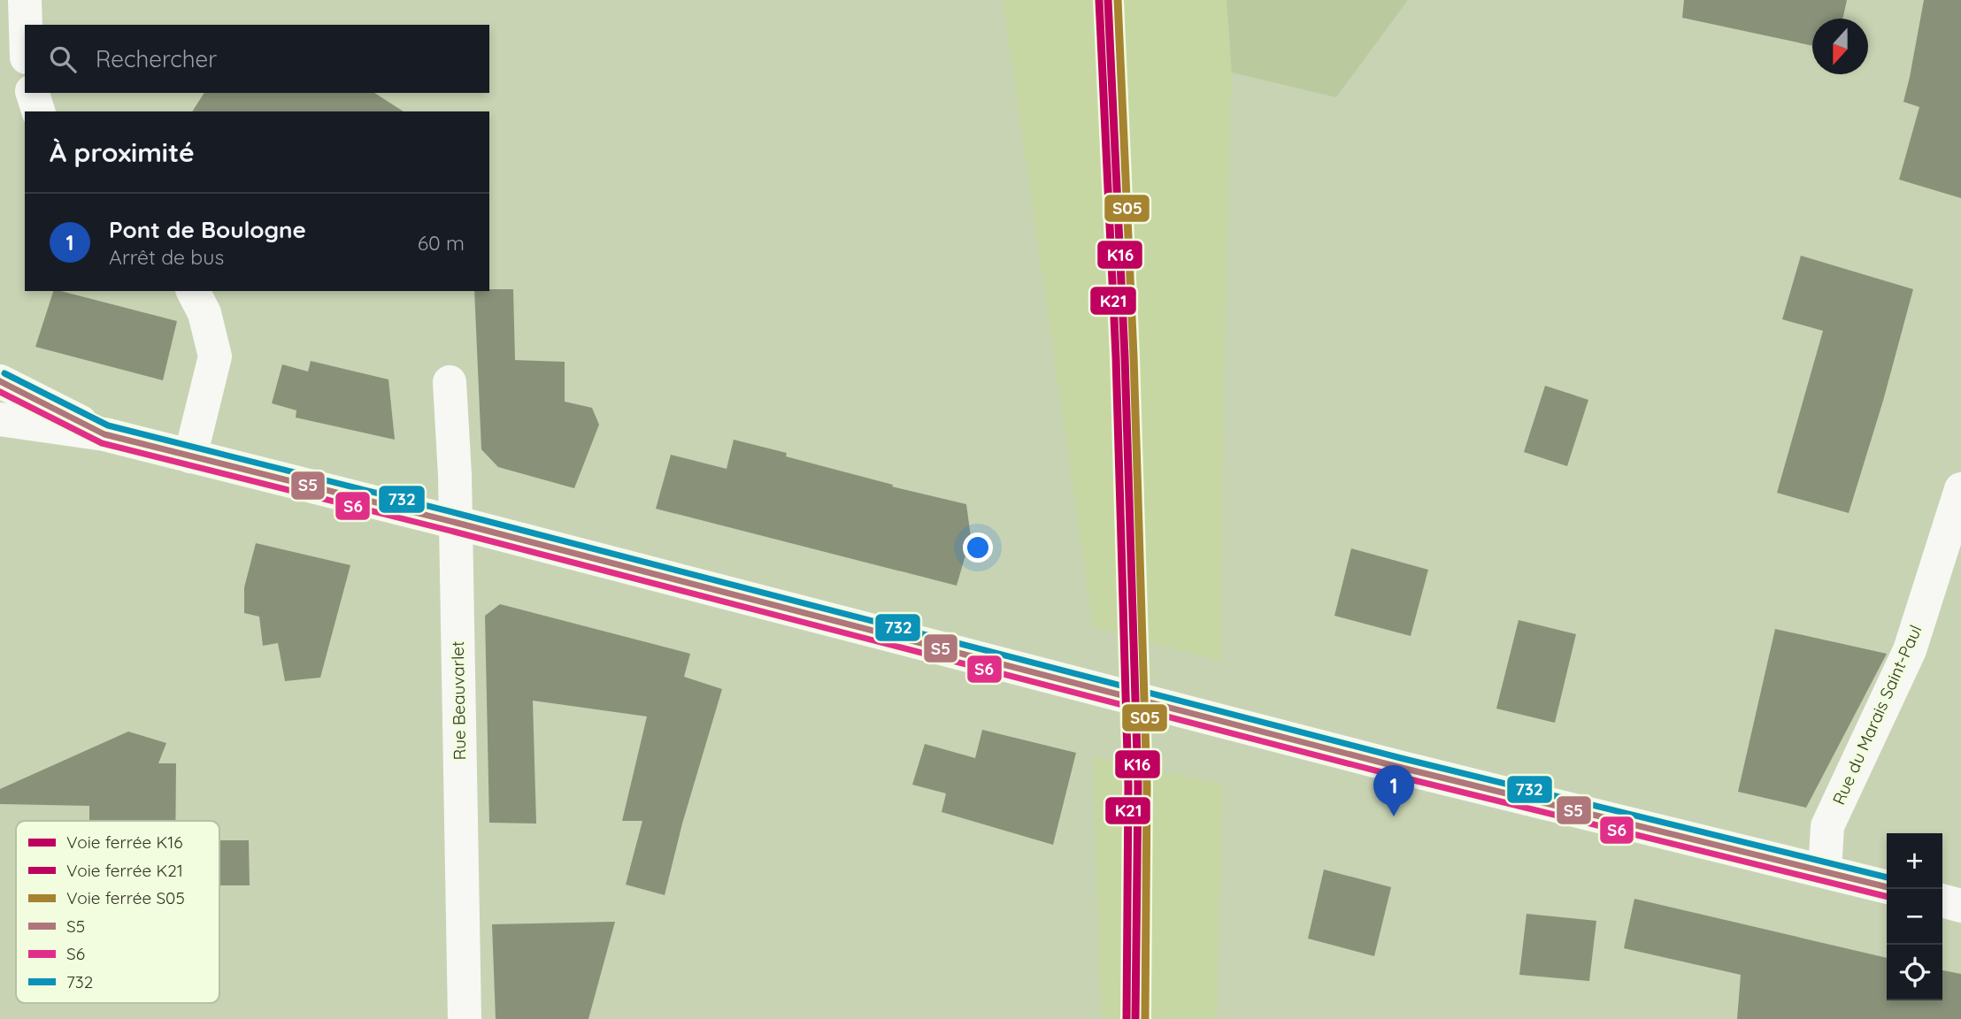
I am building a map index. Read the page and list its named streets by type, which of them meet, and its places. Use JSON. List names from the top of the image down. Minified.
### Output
{"streets":{"main road":["Rue Beauvarlet","Rue du Marais Saint-Paul"]},"lines":["rail line K16","rail line K21","rail line S05","transit line 732","transit line S5","transit line S6"],"legend":["Voie ferrée K16","Voie ferrée K21","Voie ferrée S05","S5","S6","732"],"north":"bottom","page":{"search":"Rechercher","heading":"À proximité","list":[{"mark":"1","name":"Pont de Boulogne","note":"Arrêt de bus","value":"60 m"}],"pins":"1","map_buttons":["+","−"]}}
